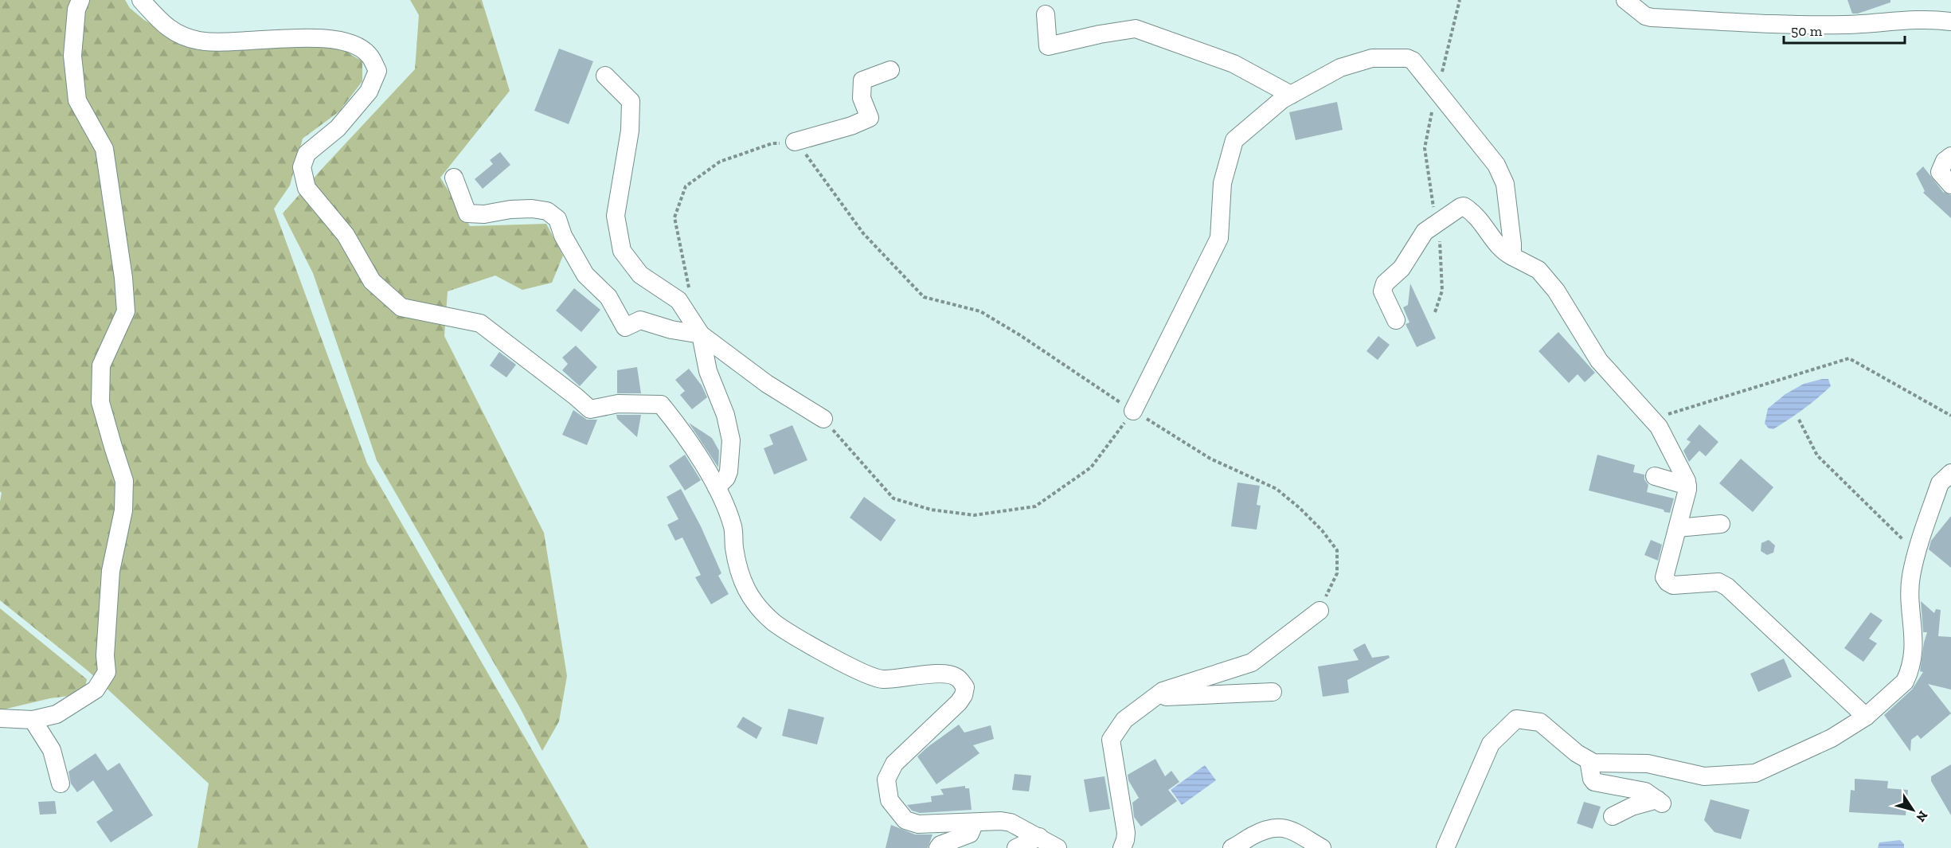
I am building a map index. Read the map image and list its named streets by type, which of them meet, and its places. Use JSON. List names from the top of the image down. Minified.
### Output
{"scale_bar":"50 m","north":"bottom right"}
